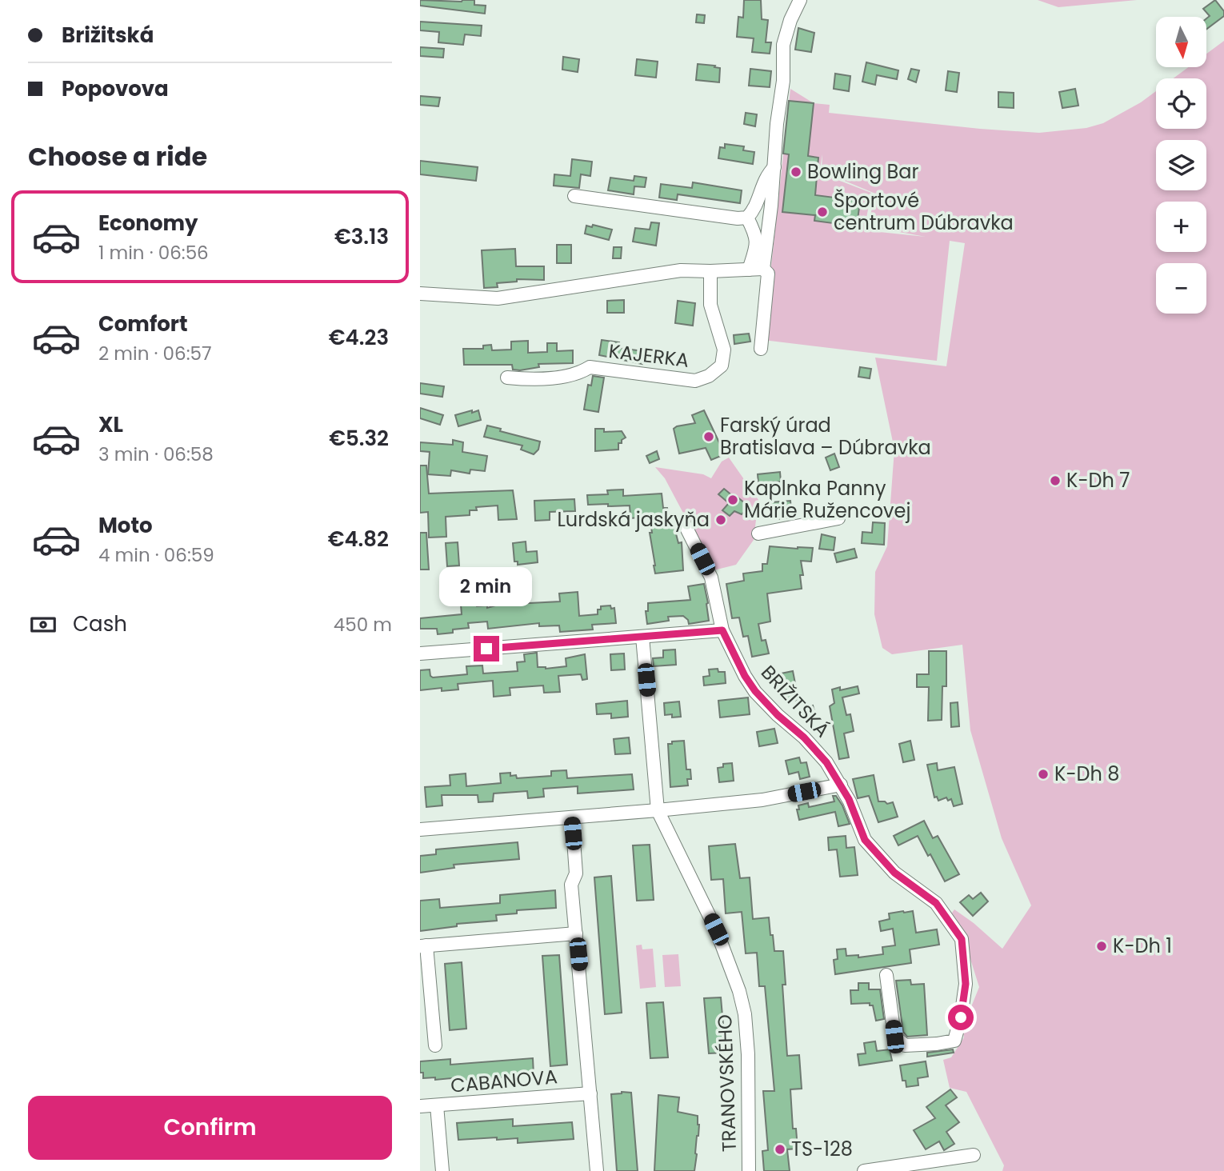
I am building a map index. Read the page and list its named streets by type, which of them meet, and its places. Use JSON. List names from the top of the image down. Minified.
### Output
{"streets":{"street":["KAJERKA","BRIŽITSKÁ","CABANOVA","TRANOVSKÉHO"]},"places":["Bowling Bar","Športové centrum Dúbravka","Farský úrad Bratislava – Dúbravka","K-Dh 7","Kaplnka Panny Márie Ružencovej","Lurdská jaskyňa","K-Dh 8","K-Dh 1","TS-128"],"north":"bottom","page":{"banner":["Brižitská","Popovova"],"map_buttons":["+","−"],"heading":"Choose a ride","list":[{"name":"Economy","note":"1 min · 06:56","value":"€3.13"},{"name":"Comfort","note":"2 min · 06:57","value":"€4.23"},{"name":"XL","note":"3 min · 06:58","value":"€5.32"},{"name":"Moto","note":"4 min · 06:59","value":"€4.82"}],"bubble":"2 min","pay":["Cash","450 m"],"buttons":"Confirm"}}
